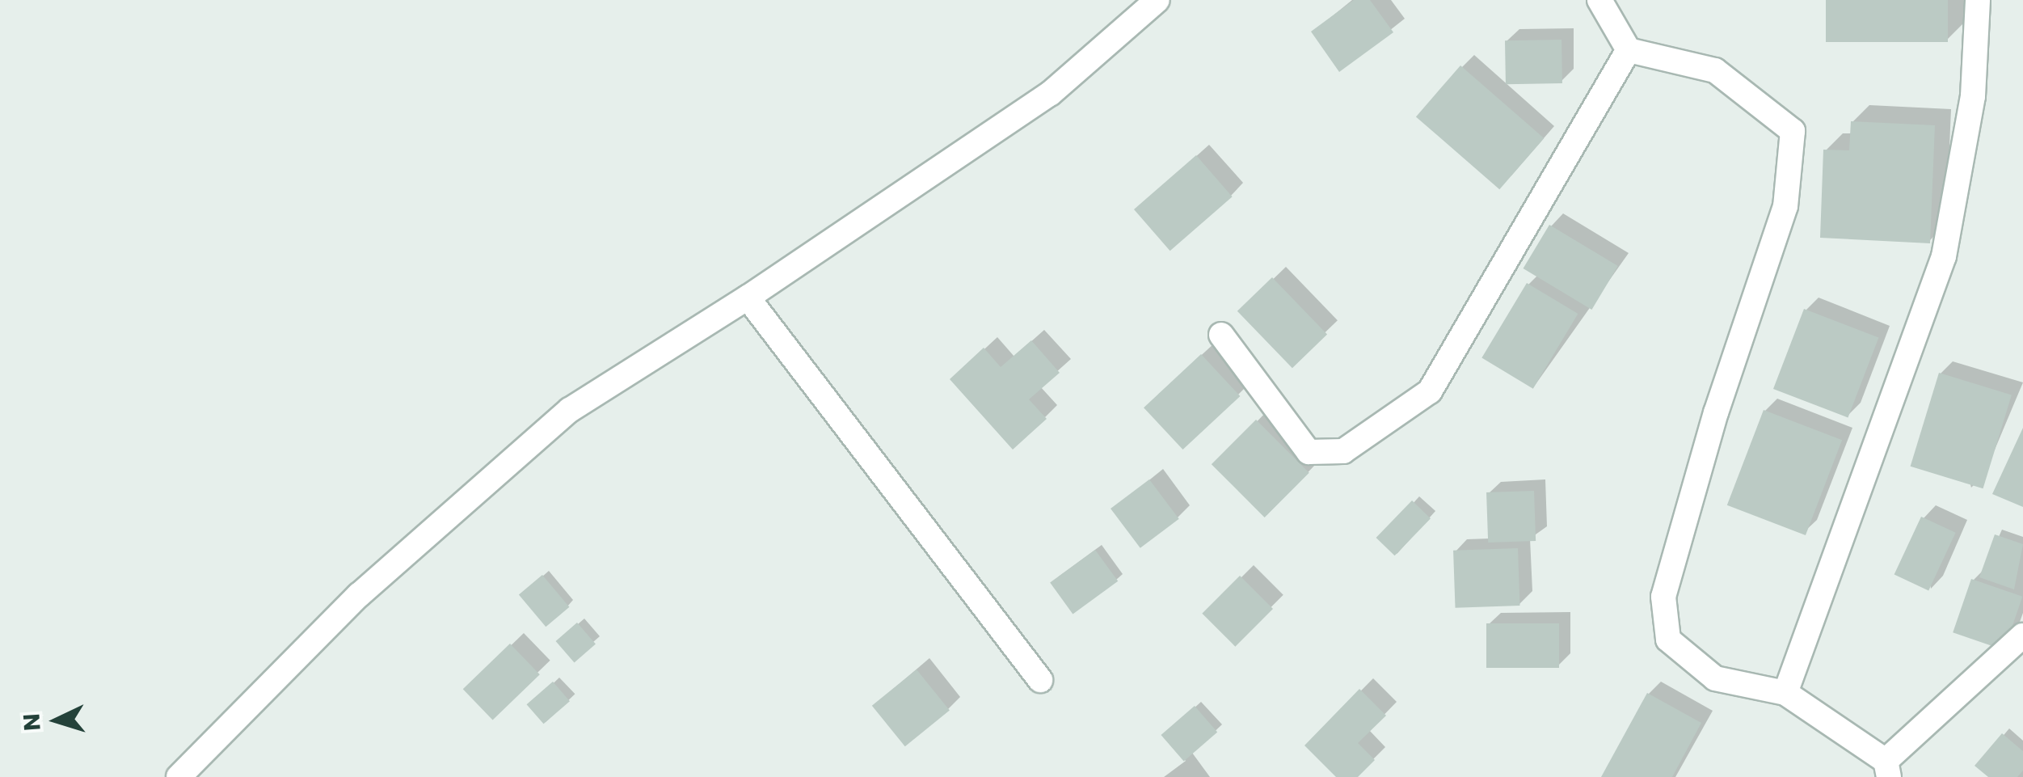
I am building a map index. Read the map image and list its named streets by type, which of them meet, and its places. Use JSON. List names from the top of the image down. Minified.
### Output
{"north":"left"}
